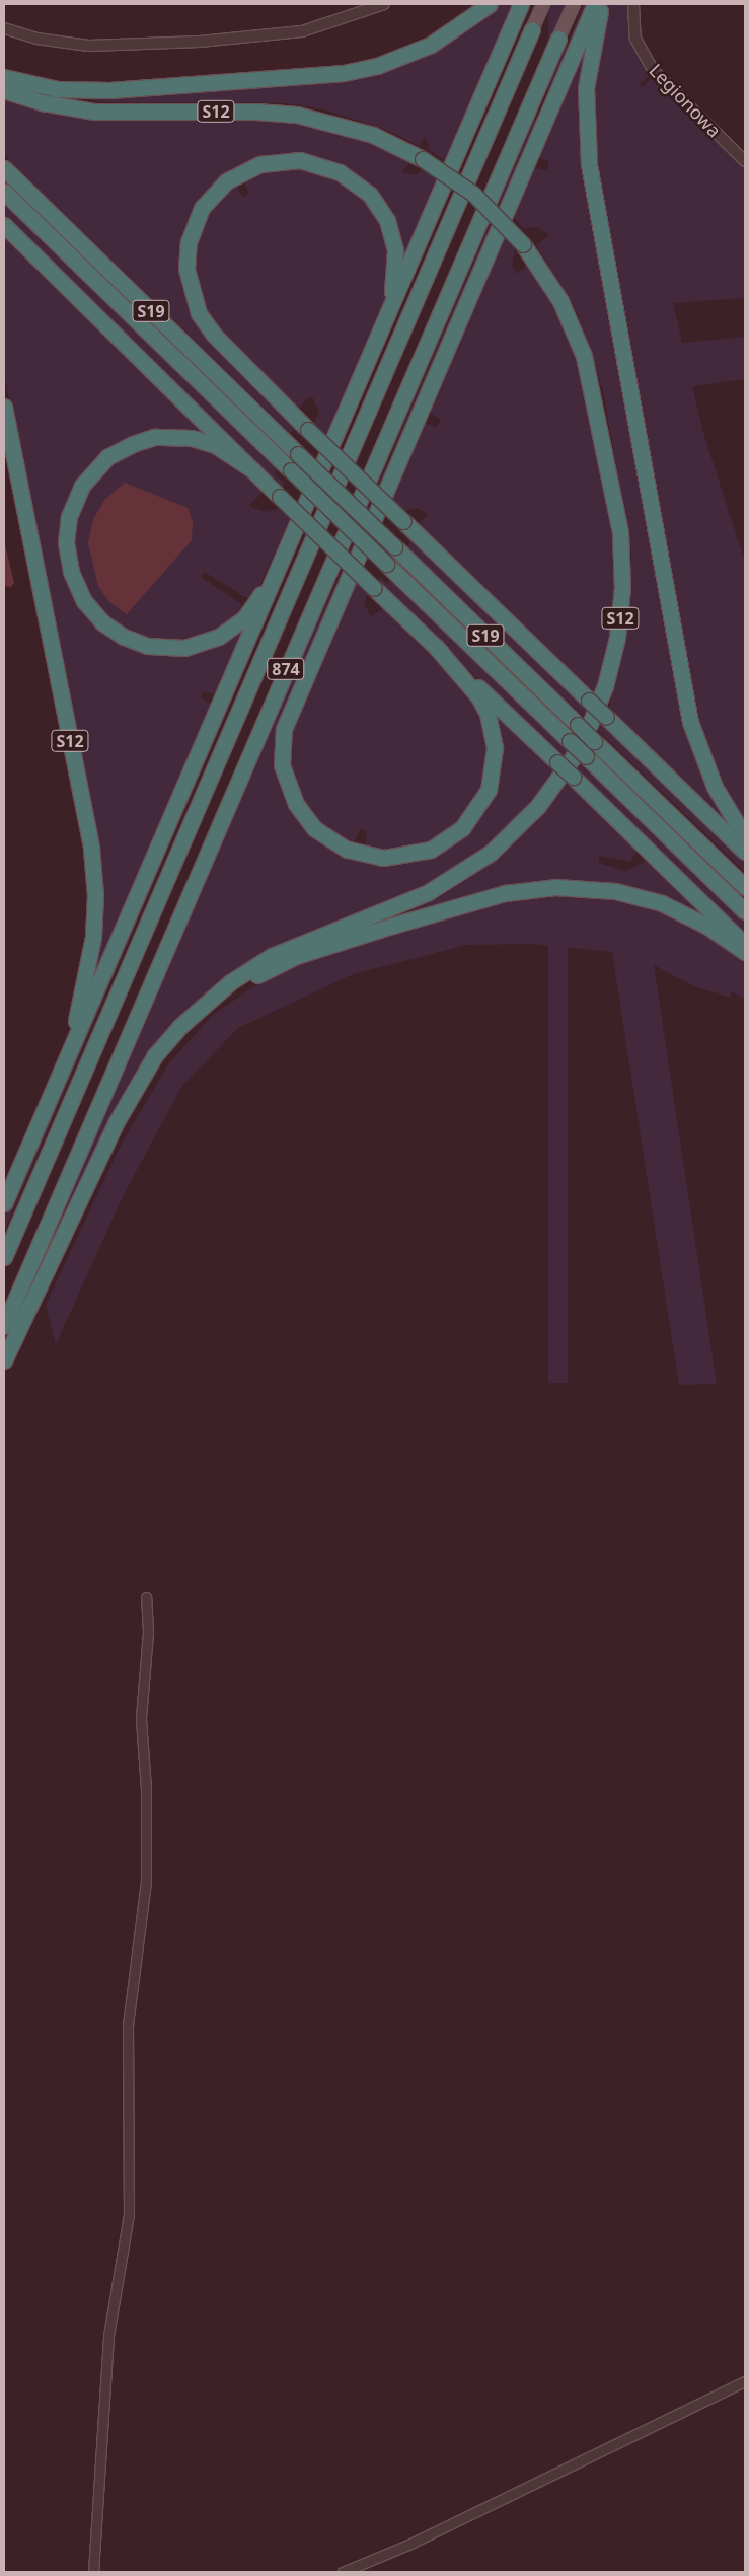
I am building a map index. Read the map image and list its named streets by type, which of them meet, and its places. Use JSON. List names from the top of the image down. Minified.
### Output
{"streets":{"highway":["S12","S19","874"],"street":["Legionowa"]}}
